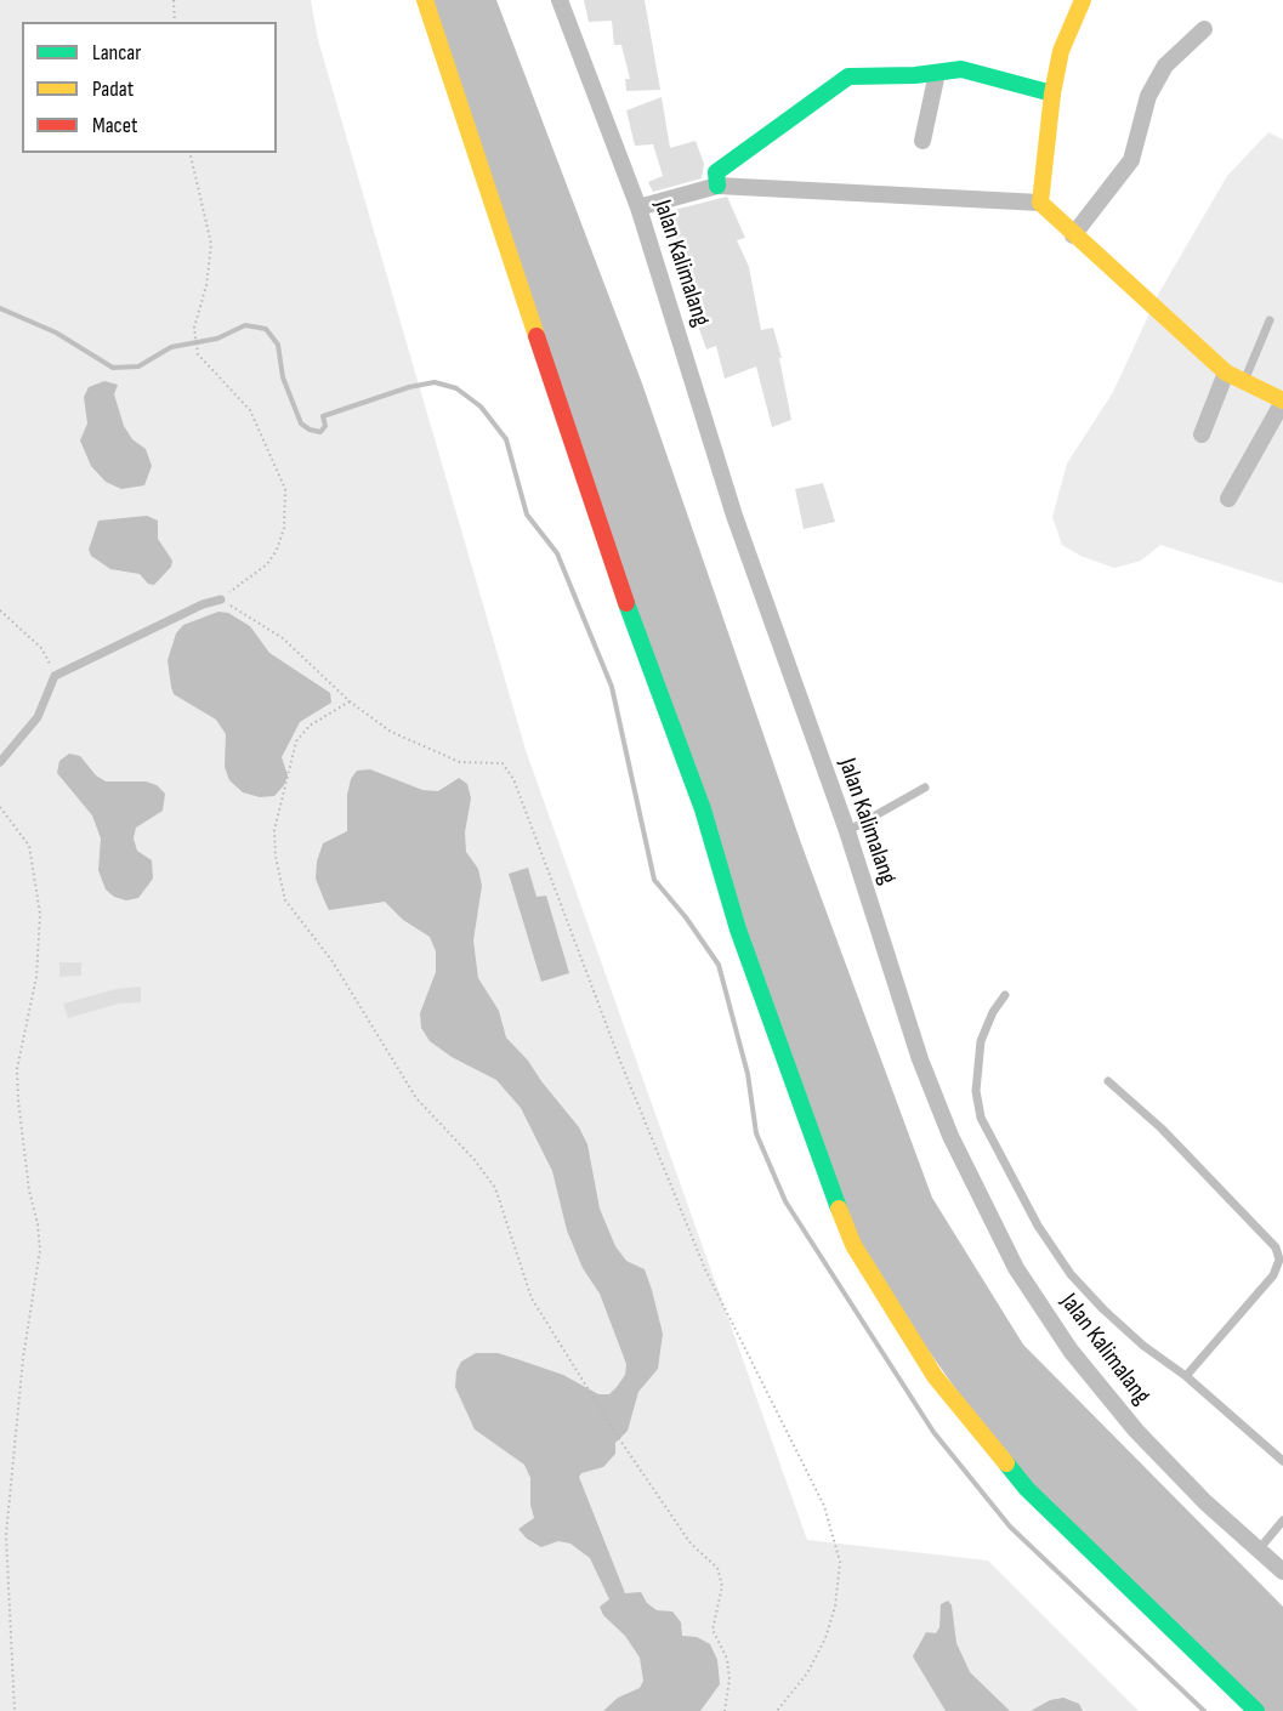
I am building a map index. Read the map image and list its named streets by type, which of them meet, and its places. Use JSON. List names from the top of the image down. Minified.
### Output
{"streets":{"street":["Jalan Kalimalang"]},"legend":["Lancar","Padat","Macet"]}
